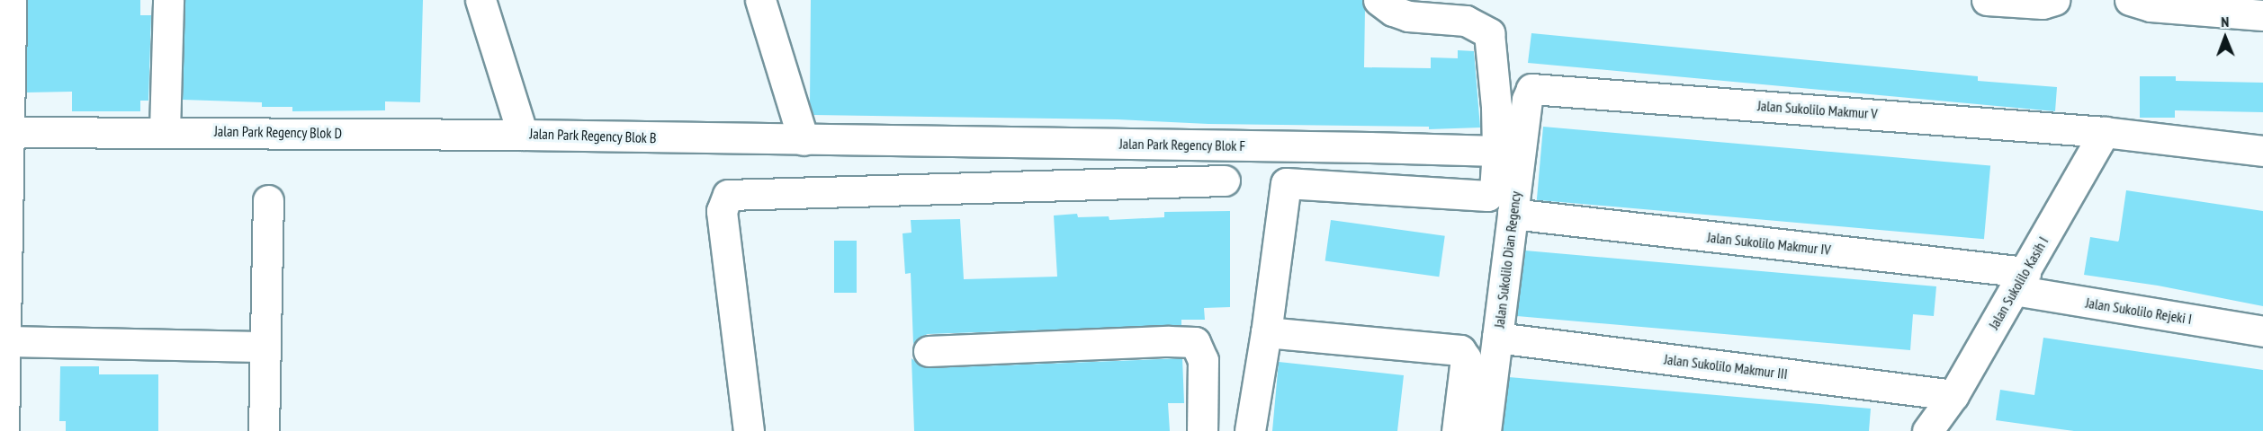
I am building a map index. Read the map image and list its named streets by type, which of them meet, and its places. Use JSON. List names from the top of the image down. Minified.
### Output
{"streets":{"street":["Jalan Sukolilo Makmur V","Jalan Park Regency Blok D","Jalan Park Regency Blok B","Jalan Park Regency Blok F","Jalan Sukolilo Makmur IV","Jalan Sukolilo Dian Regency","Jalan Sukolilo Kasih I","Jalan Sukolilo Rejeki I","Jalan Sukolilo Makmur III"]},"crossings":[["Jalan Sukolilo Makmur V","Jalan Sukolilo Dian Regency"],["Jalan Sukolilo Makmur V","Jalan Sukolilo Kasih I"],["Jalan Park Regency Blok D","Jalan Park Regency Blok B"],["Jalan Park Regency Blok B","Jalan Park Regency Blok F"],["Jalan Sukolilo Makmur IV","Jalan Sukolilo Dian Regency"],["Jalan Sukolilo Makmur IV","Jalan Sukolilo Kasih I"],["Jalan Sukolilo Makmur IV","Jalan Sukolilo Rejeki I"],["Jalan Sukolilo Dian Regency","Jalan Sukolilo Makmur III"],["Jalan Sukolilo Kasih I","Jalan Sukolilo Rejeki I"],["Jalan Sukolilo Kasih I","Jalan Sukolilo Makmur III"]],"north":"top"}
